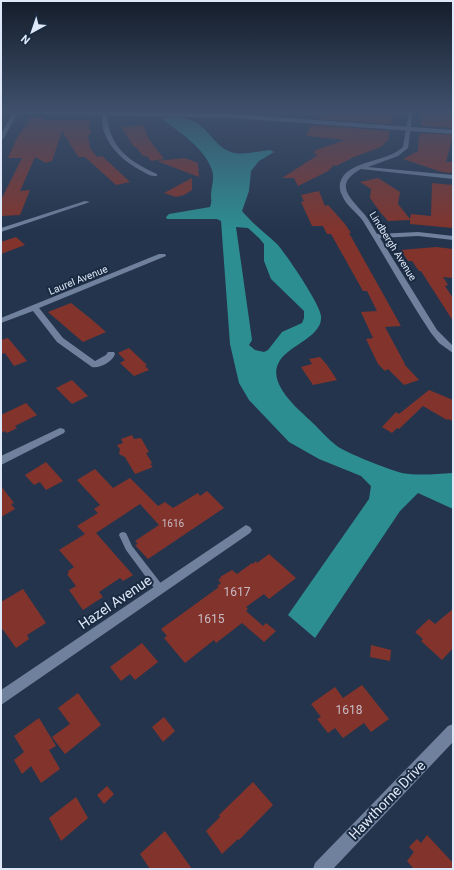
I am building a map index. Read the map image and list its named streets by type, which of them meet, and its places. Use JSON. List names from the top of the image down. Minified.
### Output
{"streets":{"street":["Lindbergh Avenue","Laurel Avenue","Hazel Avenue","Hawthorne Drive"]},"house_numbers":["1616","1617","1615","1618"],"north":"bottom left"}
